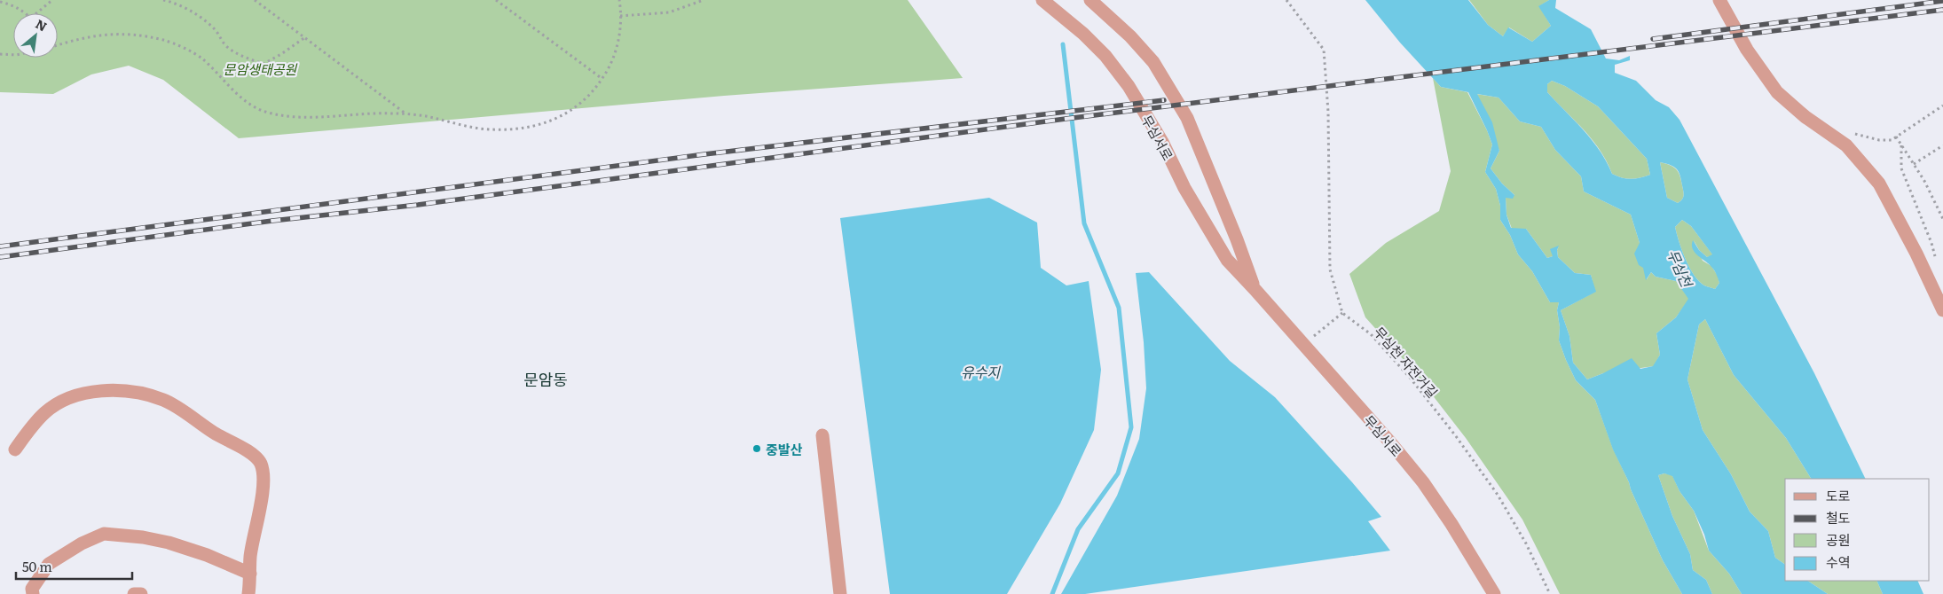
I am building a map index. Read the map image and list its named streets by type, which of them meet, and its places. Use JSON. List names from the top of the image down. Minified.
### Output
{"streets":{"street":["무심서로"],"path":["무심천 자전거길"]},"districts":["문암동"],"water":["무심천","유수지"],"parks":["문암생태공원"],"places":["중발산"],"legend":["도로","철도","공원","수역"],"scale_bar":"50 m","north":"top right"}
